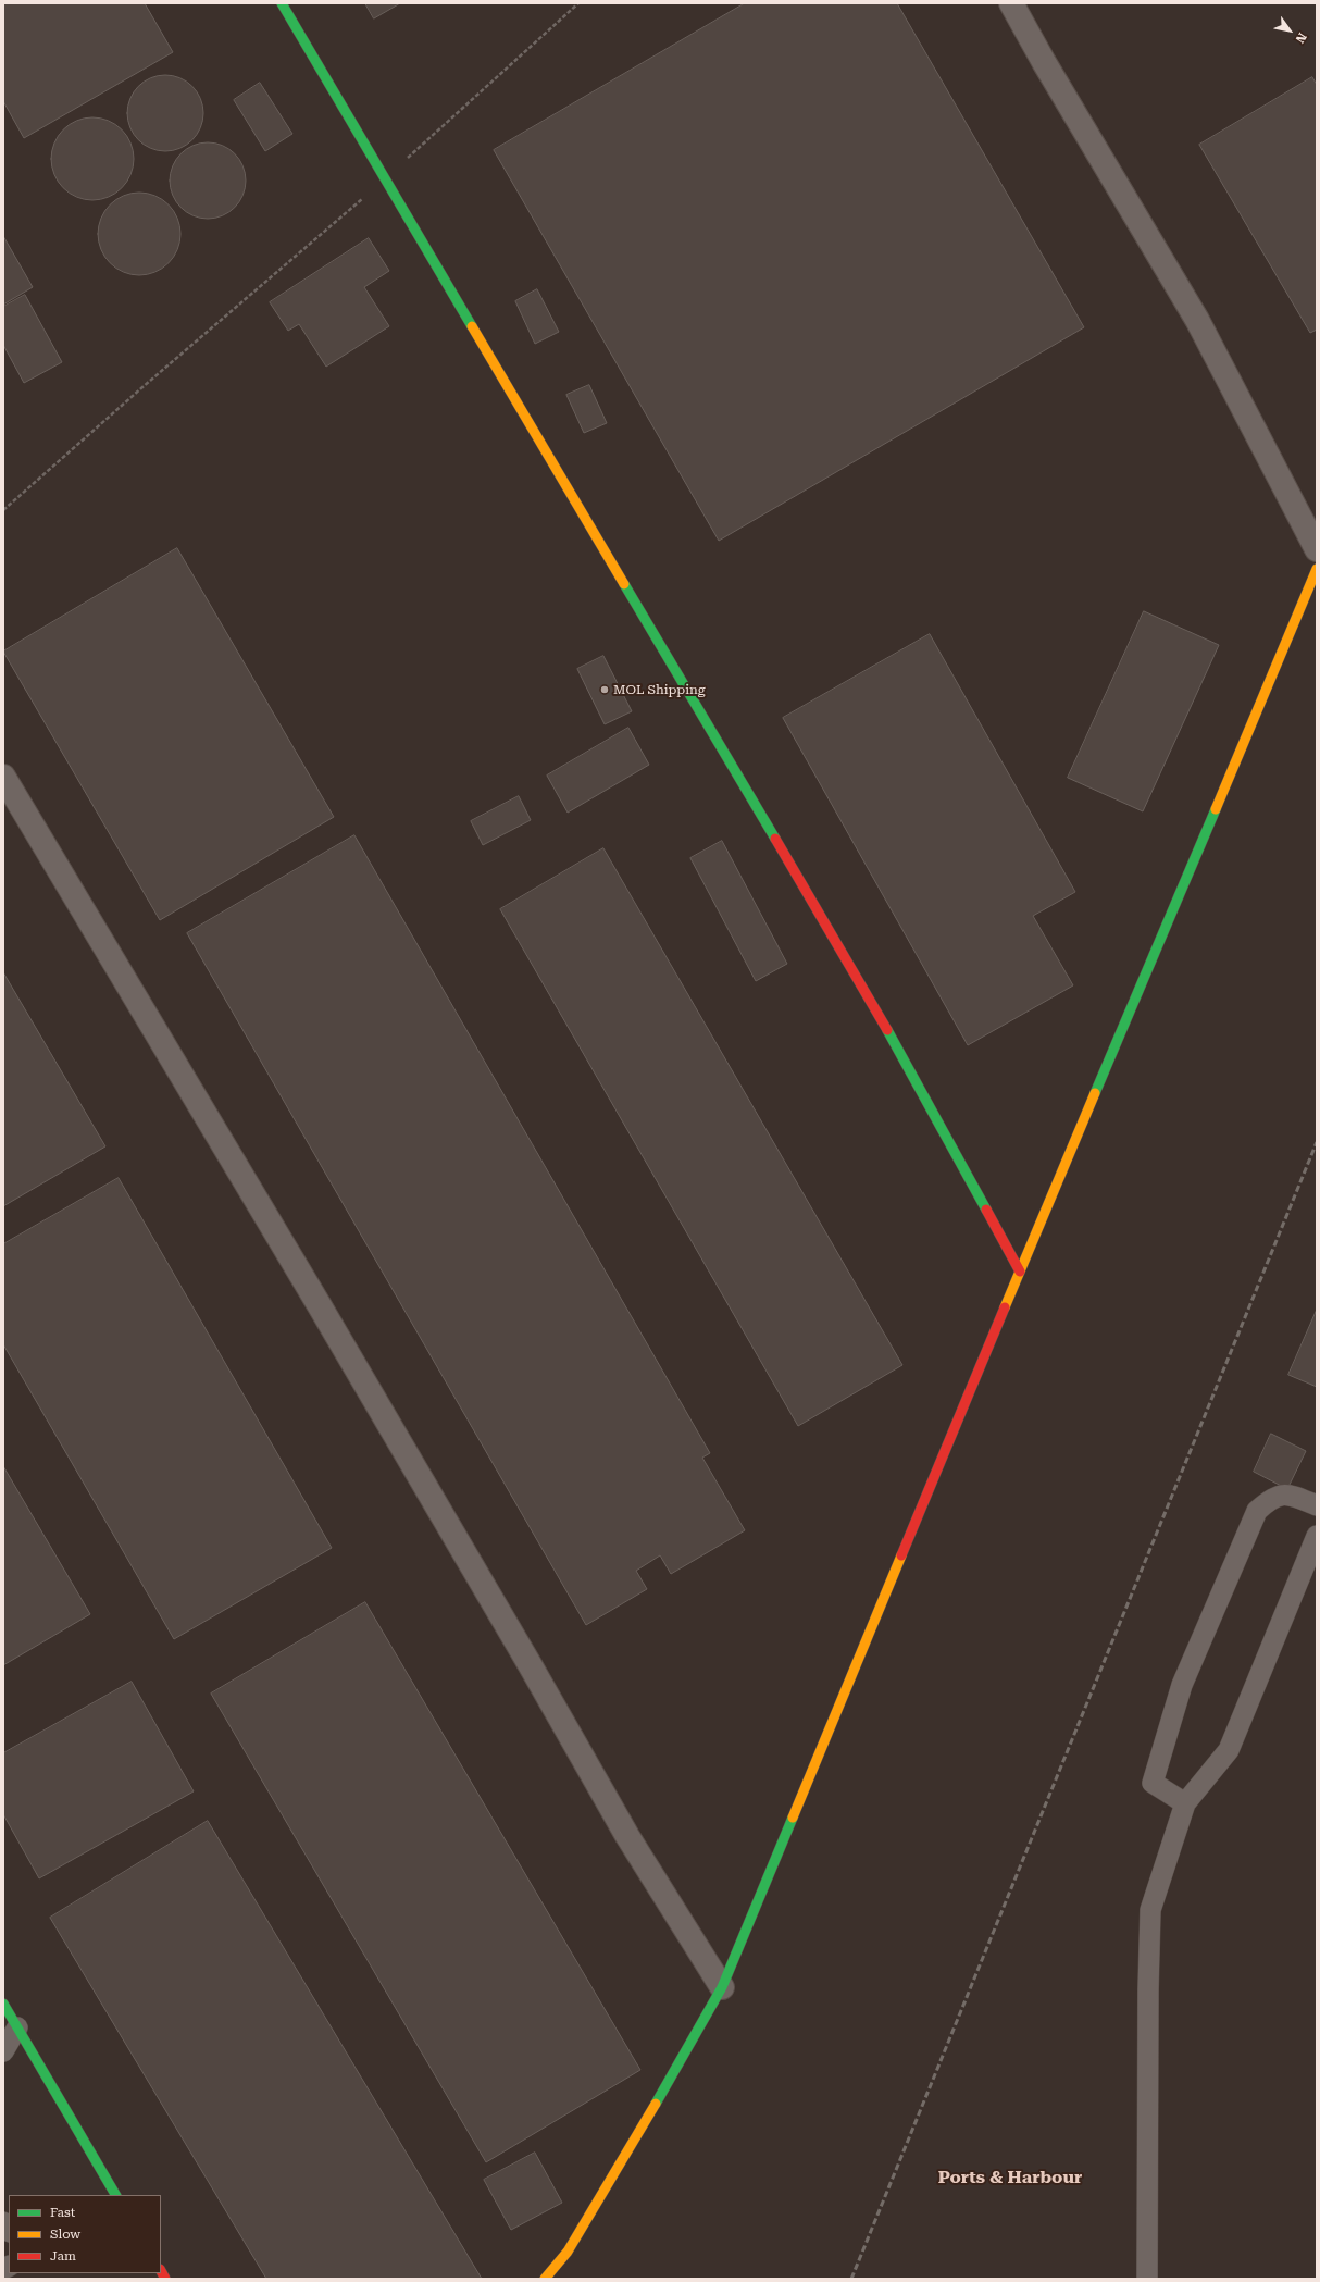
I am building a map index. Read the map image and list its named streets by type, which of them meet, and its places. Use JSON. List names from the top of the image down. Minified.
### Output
{"districts":["Ports & Harbour"],"places":["MOL Shipping"],"legend":["Fast","Slow","Jam"],"north":"bottom right"}
